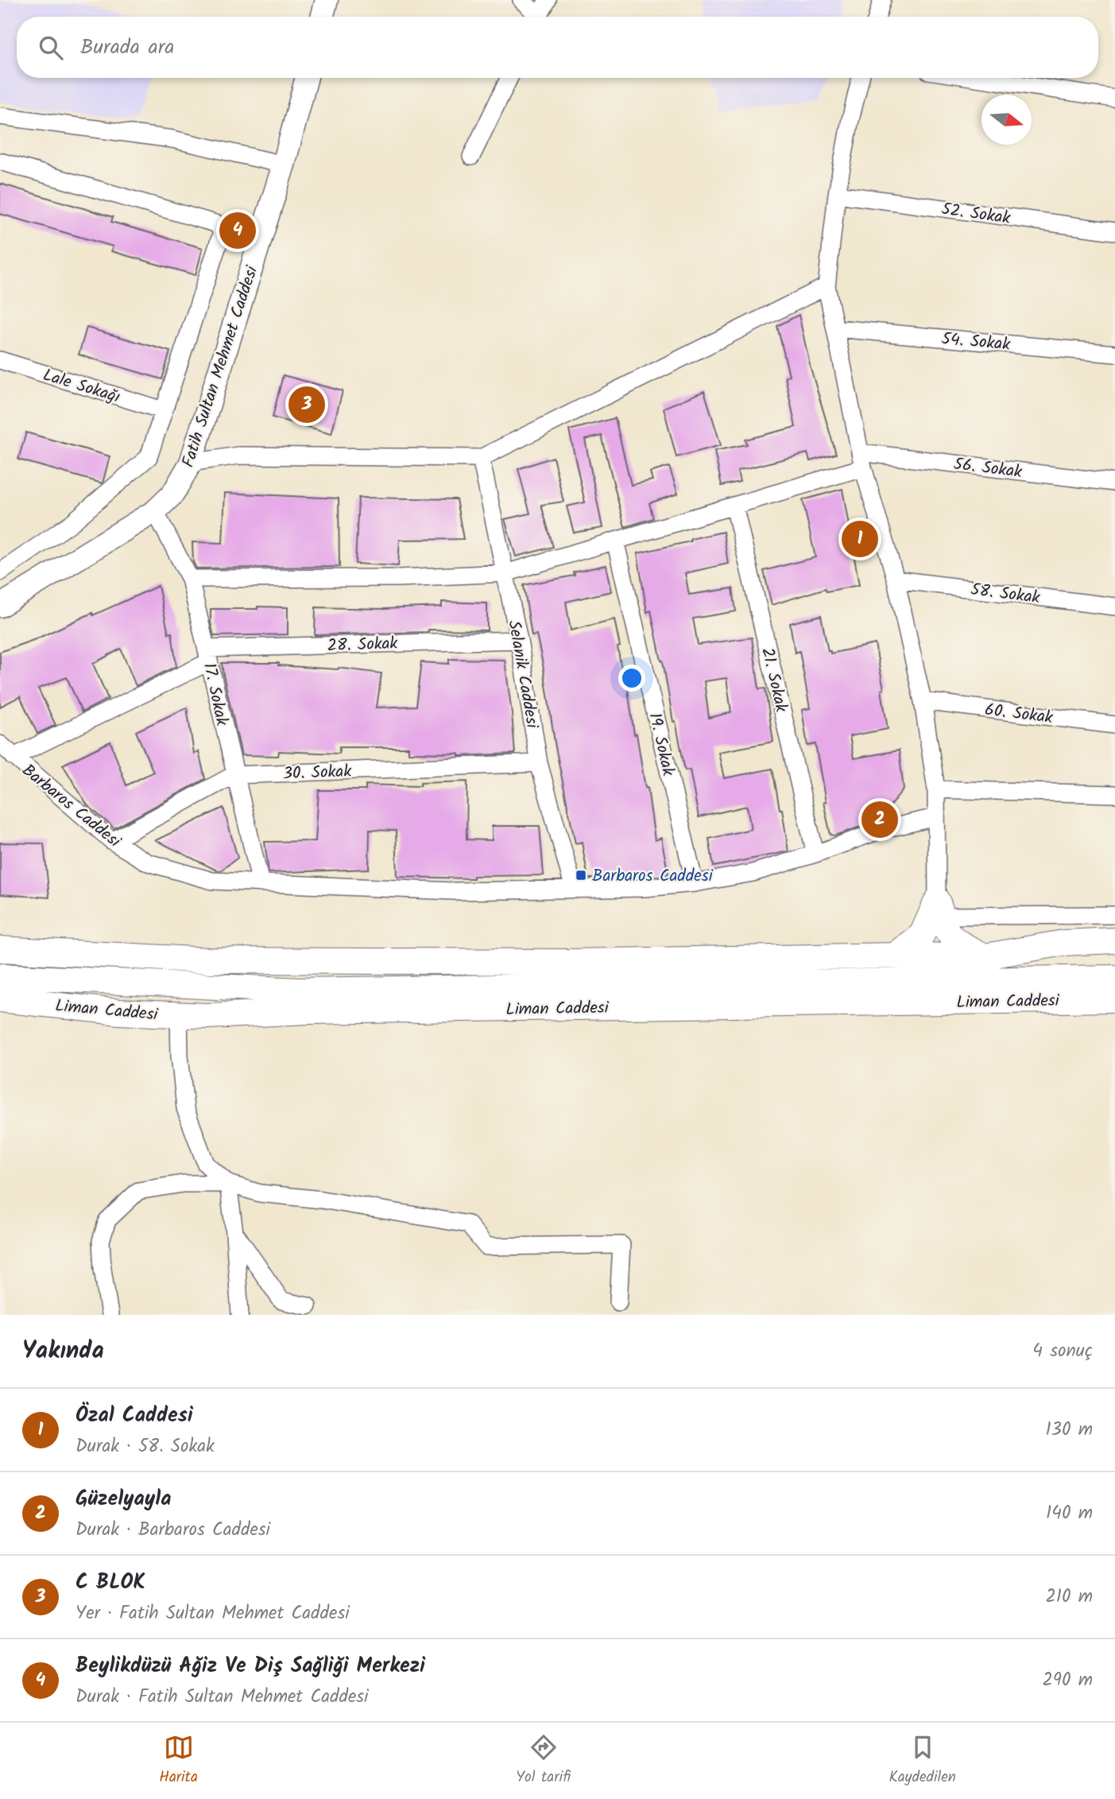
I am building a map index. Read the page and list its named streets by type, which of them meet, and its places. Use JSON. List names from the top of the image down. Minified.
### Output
{"streets":{"highway":["Liman Caddesi"],"main road":["Fatih Sultan Mehmet Caddesi"],"street":["52. Sokak","54. Sokak","Lale Sokağı","56. Sokak","58. Sokak","28. Sokak","Selanik Caddesi","21. Sokak","17. Sokak","60. Sokak","19. Sokak","30. Sokak","Barbaros Caddesi"]},"crossings":[["Fatih Sultan Mehmet Caddesi","17. Sokak"],["28. Sokak","Selanik Caddesi"],["28. Sokak","17. Sokak"],["28. Sokak","Barbaros Caddesi"],["Selanik Caddesi","30. Sokak"],["Selanik Caddesi","Barbaros Caddesi"],["21. Sokak","Barbaros Caddesi"],["17. Sokak","30. Sokak"],["17. Sokak","Barbaros Caddesi"],["19. Sokak","Barbaros Caddesi"],["30. Sokak","Barbaros Caddesi"]],"places":{"transit":["Barbaros Caddesi"]},"north":"right","page":{"search":"Burada ara","pins":["4","3","1","2"],"heading":["Yakında","4 sonuç"],"list":[{"mark":"1","name":"Özal Caddesi","note":"Durak · 58. Sokak","value":"130 m"},{"mark":"2","name":"Güzelyayla","note":"Durak · Barbaros Caddesi","value":"140 m"},{"mark":"3","name":"C BLOK","note":"Yer · Fatih Sultan Mehmet Caddesi","value":"210 m"},{"mark":"4","name":"Beylikdüzü Ağiz Ve Diş Sağliği Merkezi","note":"Durak · Fatih Sultan Mehmet Caddesi","value":"290 m"}],"nav":["Harita","Yol tarifi","Kaydedilen"]}}
